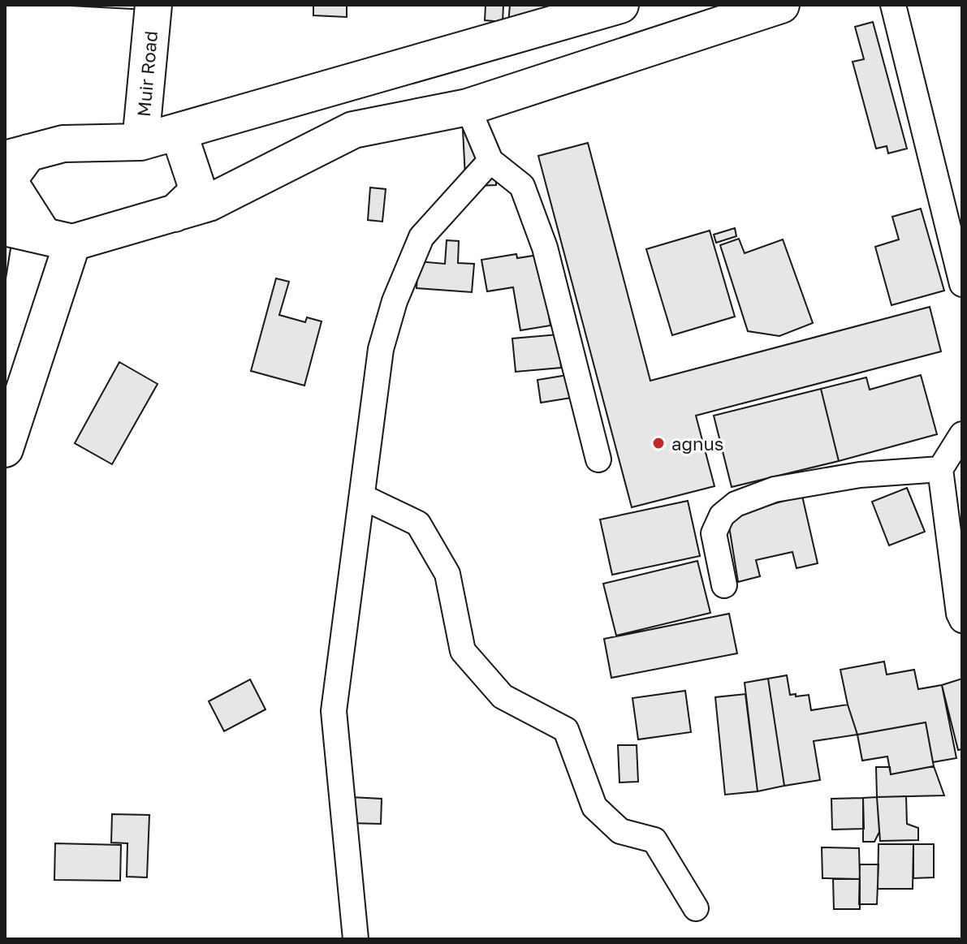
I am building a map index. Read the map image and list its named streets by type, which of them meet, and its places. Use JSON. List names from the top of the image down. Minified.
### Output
{"streets":{"main road":["Muir Road"]},"places":["agnus"]}
